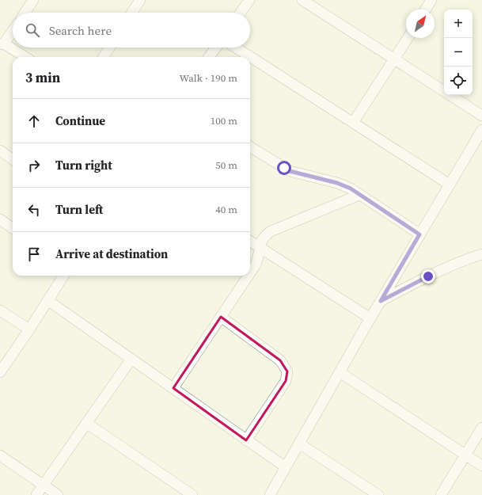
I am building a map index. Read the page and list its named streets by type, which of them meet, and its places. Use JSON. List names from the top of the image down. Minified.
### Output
{"north":"top right","page":{"map_buttons":["+","−"],"search":"Search here","heading":["3 min","Walk · 190 m"],"list":[["Continue","100 m"],["Turn right","50 m"],["Turn left","40 m"],"Arrive at destination"]}}
